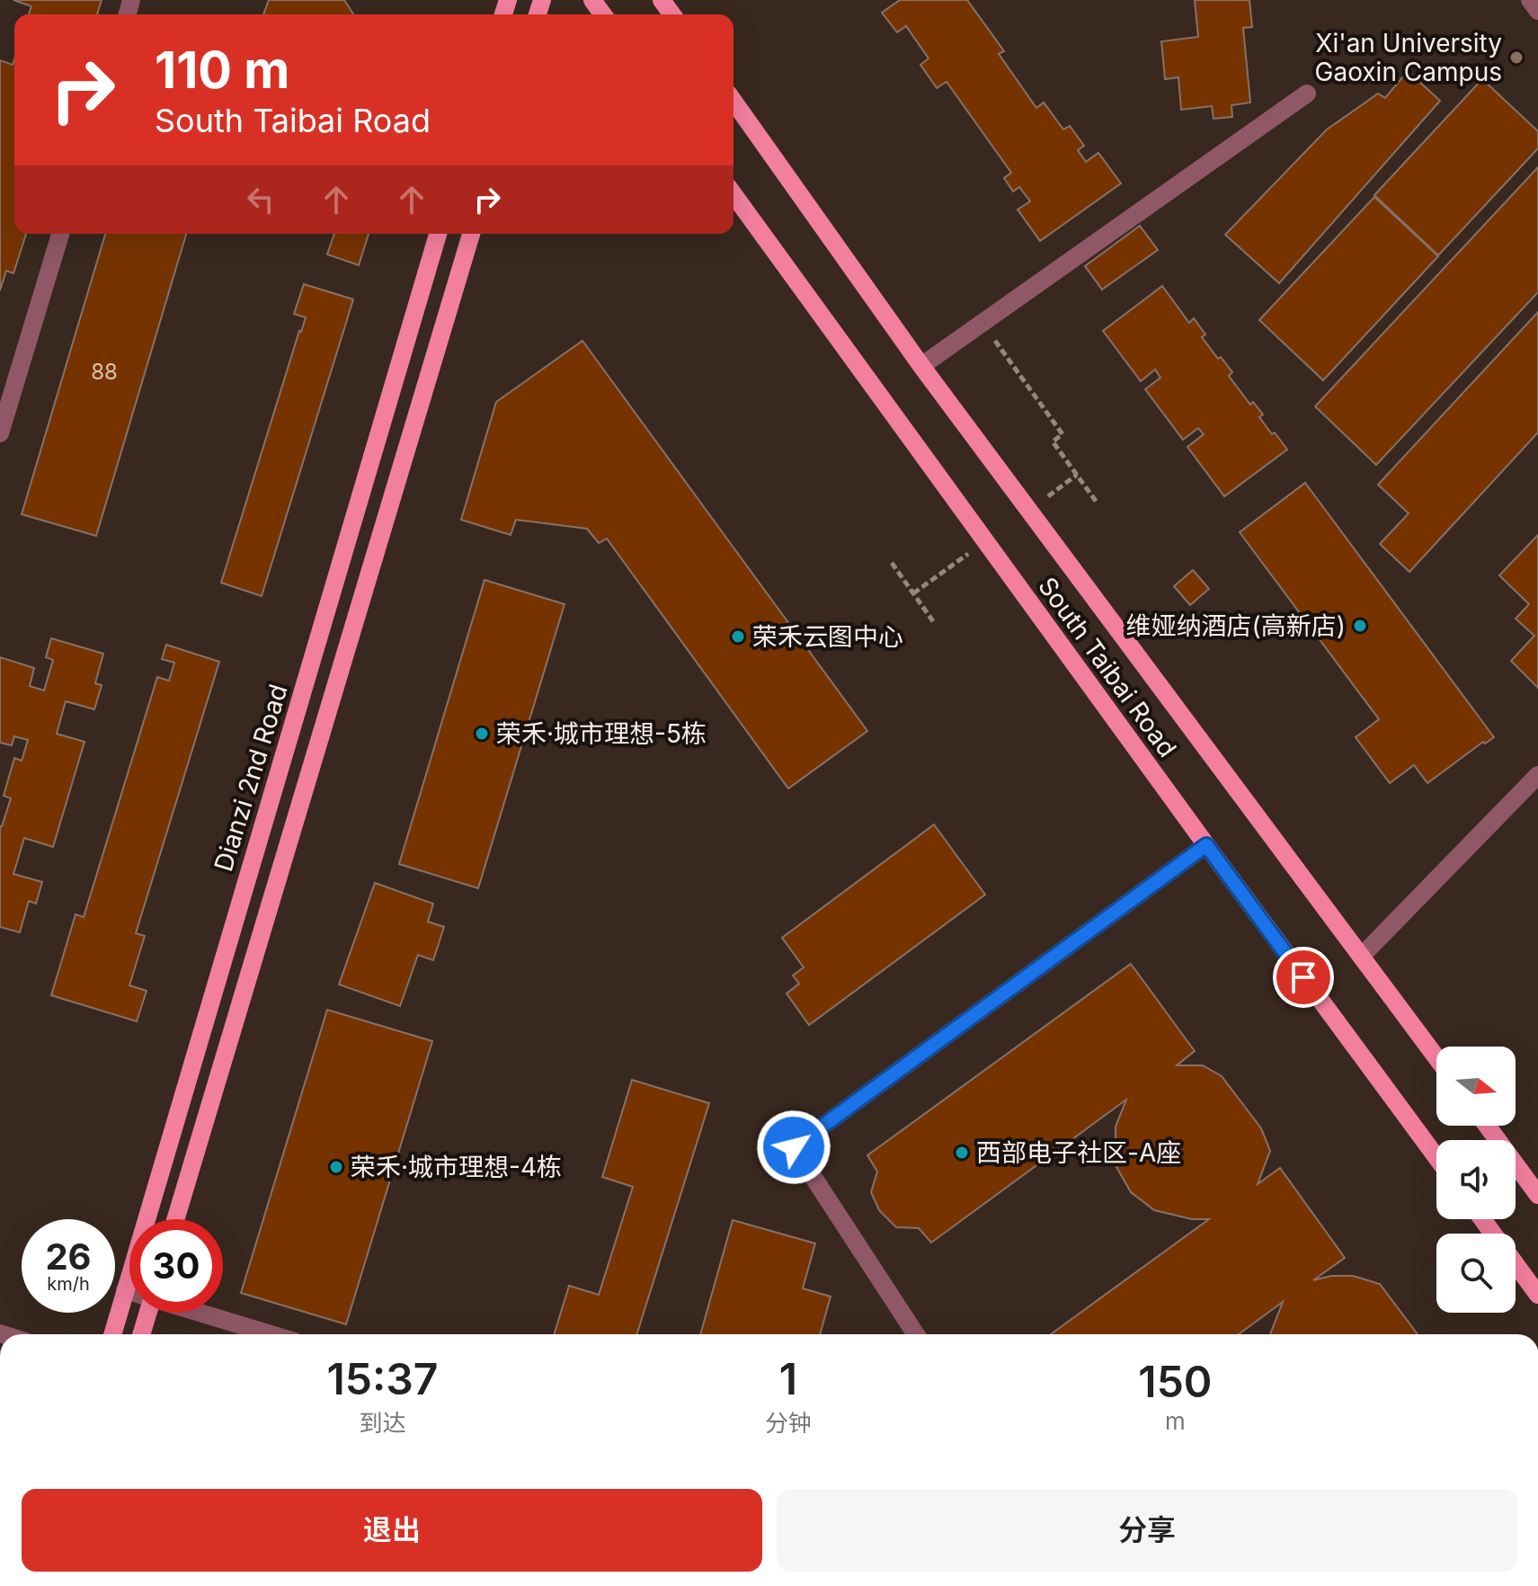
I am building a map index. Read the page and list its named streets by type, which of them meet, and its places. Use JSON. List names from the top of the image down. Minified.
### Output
{"streets":{"main road":["South Taibai Road","Dianzi 2nd Road"]},"places":["Xi'an University Gaoxin Campus","维娅纳酒店(高新店)","荣禾云图中心","荣禾·城市理想-5栋","西部电子社区-A座","荣禾·城市理想-4栋"],"house_numbers":["88"],"north":"right","page":{"turn":["110 m","South Taibai Road"],"speed":"26 km/h","limit":"30","eta":["15:37","到达","1","分钟","150","m"],"buttons":["退出","分享"]}}
